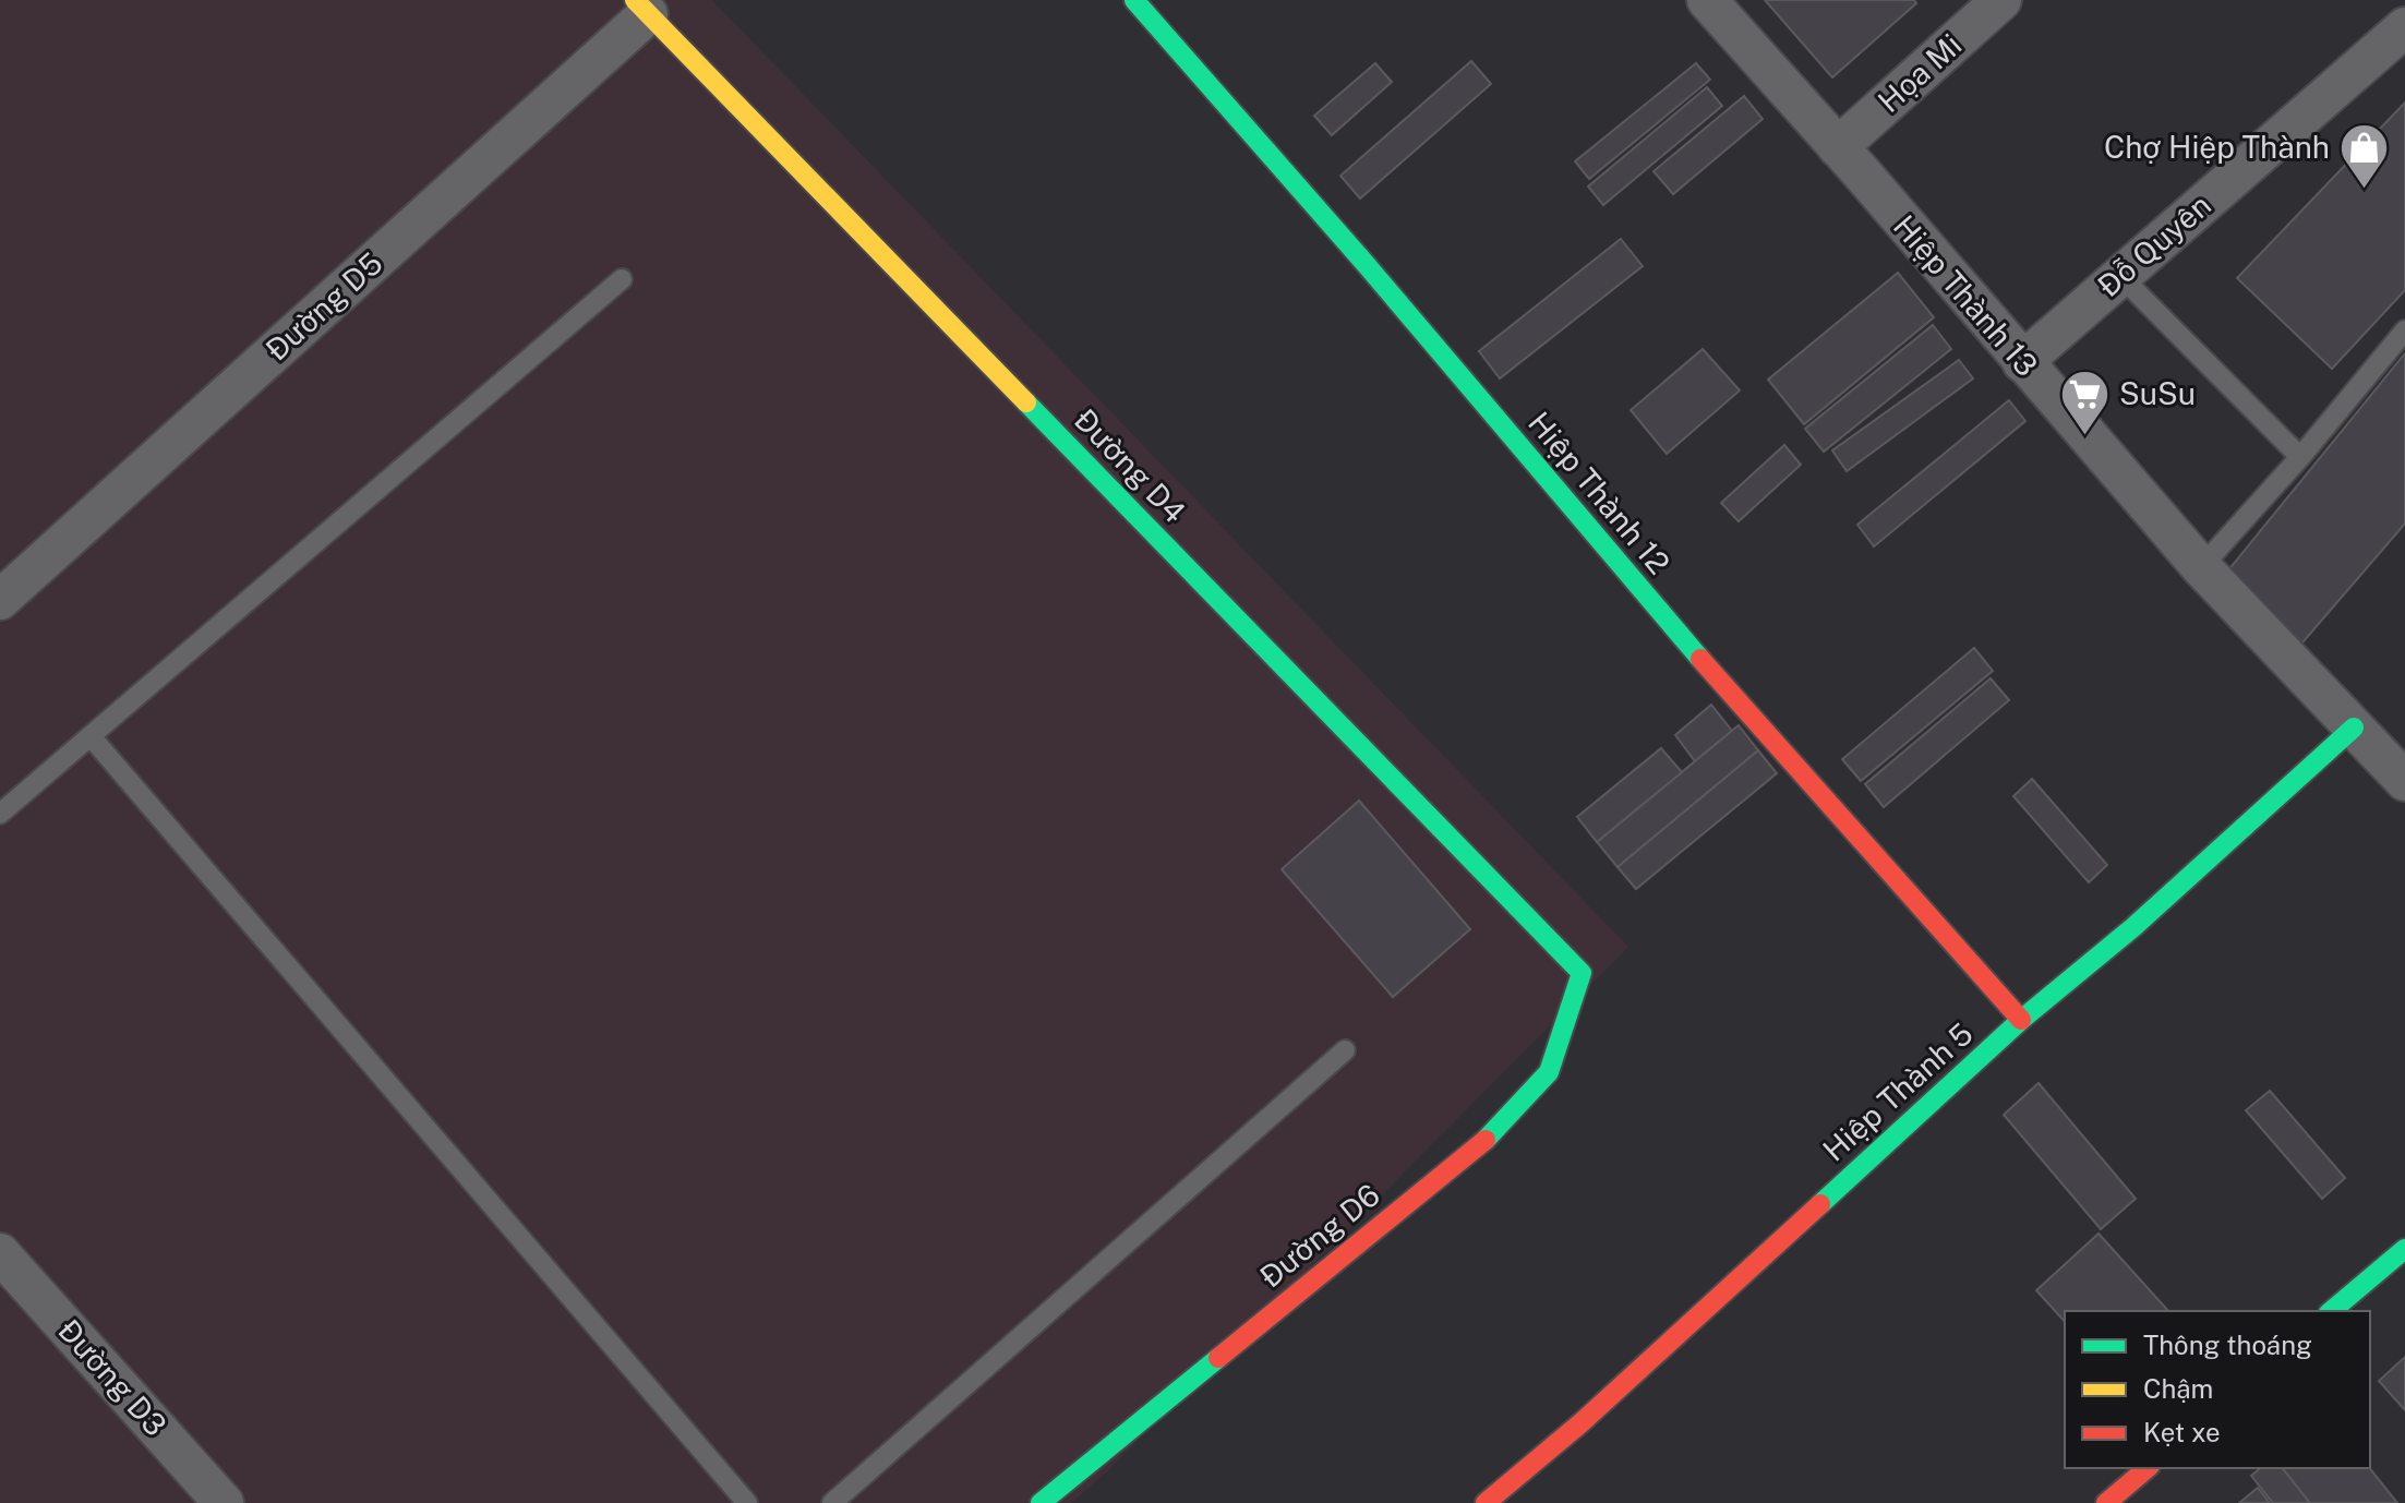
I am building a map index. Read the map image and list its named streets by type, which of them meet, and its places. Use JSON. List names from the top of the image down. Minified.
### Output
{"streets":{"street":["Họa Mi","Đỗ Quyên","Hiệp Thành 13","Đường D5","Đường D4","Hiệp Thành 12","Hiệp Thành 5","Đường D6","Đường D3"]},"crossings":[["Họa Mi","Hiệp Thành 13"],["Đỗ Quyên","Hiệp Thành 13"],["Hiệp Thành 13","Hiệp Thành 5"],["Đường D5","Đường D4"],["Đường D4","Đường D6"],["Hiệp Thành 12","Hiệp Thành 5"]],"places":{"shop":["Chợ Hiệp Thành"],"supermarket":["SuSu"]},"legend":["Thông thoáng","Chậm","Kẹt xe"]}
